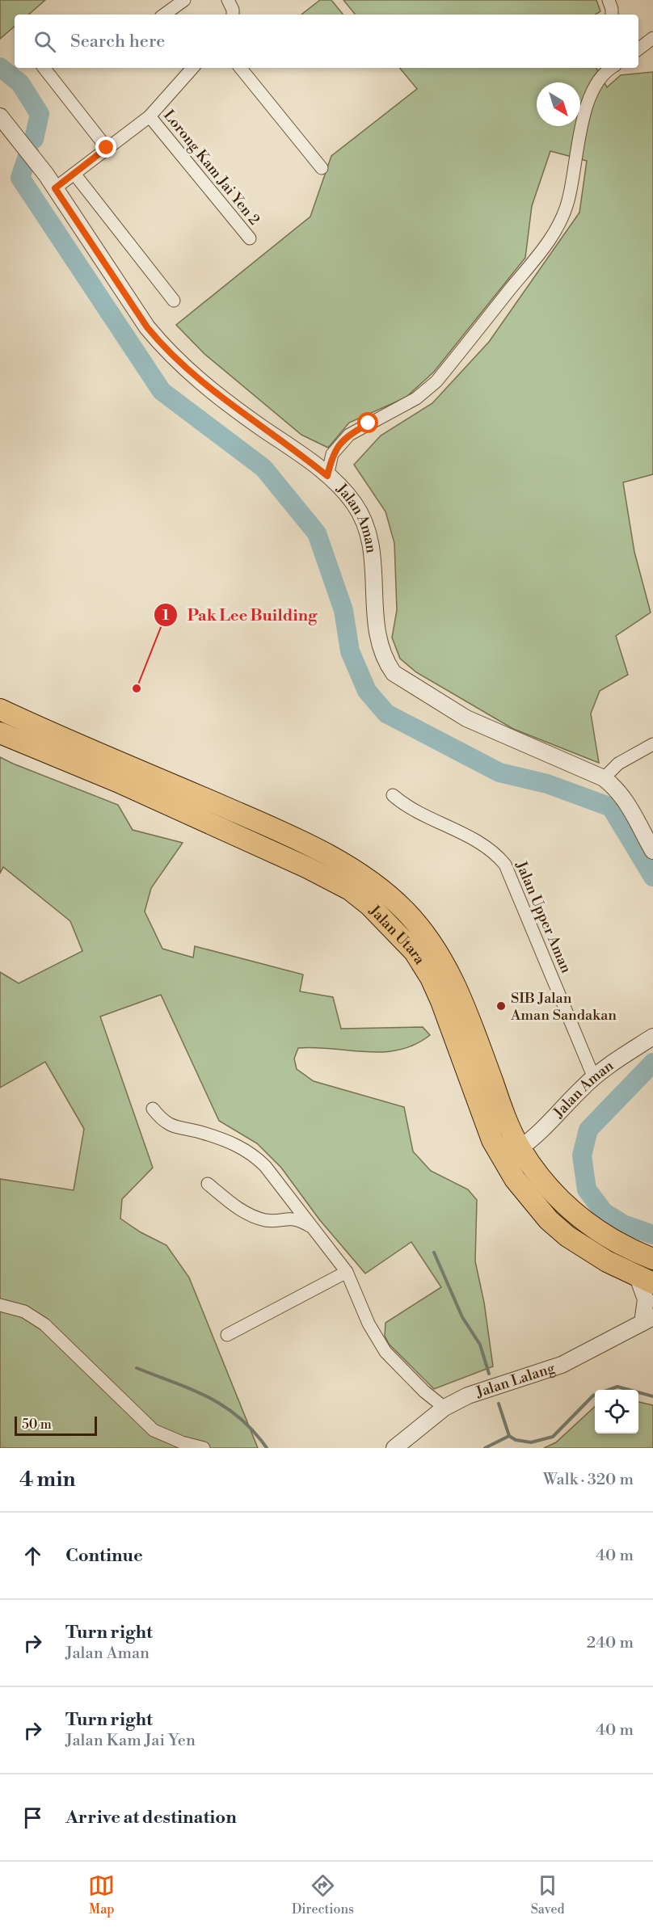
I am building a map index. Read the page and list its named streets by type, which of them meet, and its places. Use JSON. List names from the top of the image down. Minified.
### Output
{"streets":{"highway":["Jalan Utara"],"street":["Lorong Kam Jai Yen 2","Jalan Aman","Jalan Upper Aman","Jalan Lalang"]},"crossings":[["Jalan Aman","Jalan Upper Aman"],["Jalan Aman","Jalan Utara"]],"places":["Pak Lee Building","SIB Jalan Aman Sandakan"],"scale_bar":"50 m","north":"bottom right","page":{"search":"Search here","scale":"50 m","heading":["4 min","Walk · 320 m"],"list":[["Continue","40 m"],["Turn right","Jalan Aman","240 m"],["Turn right","Jalan Kam Jai Yen","40 m"],"Arrive at destination"],"nav":["Map","Directions","Saved"]}}
